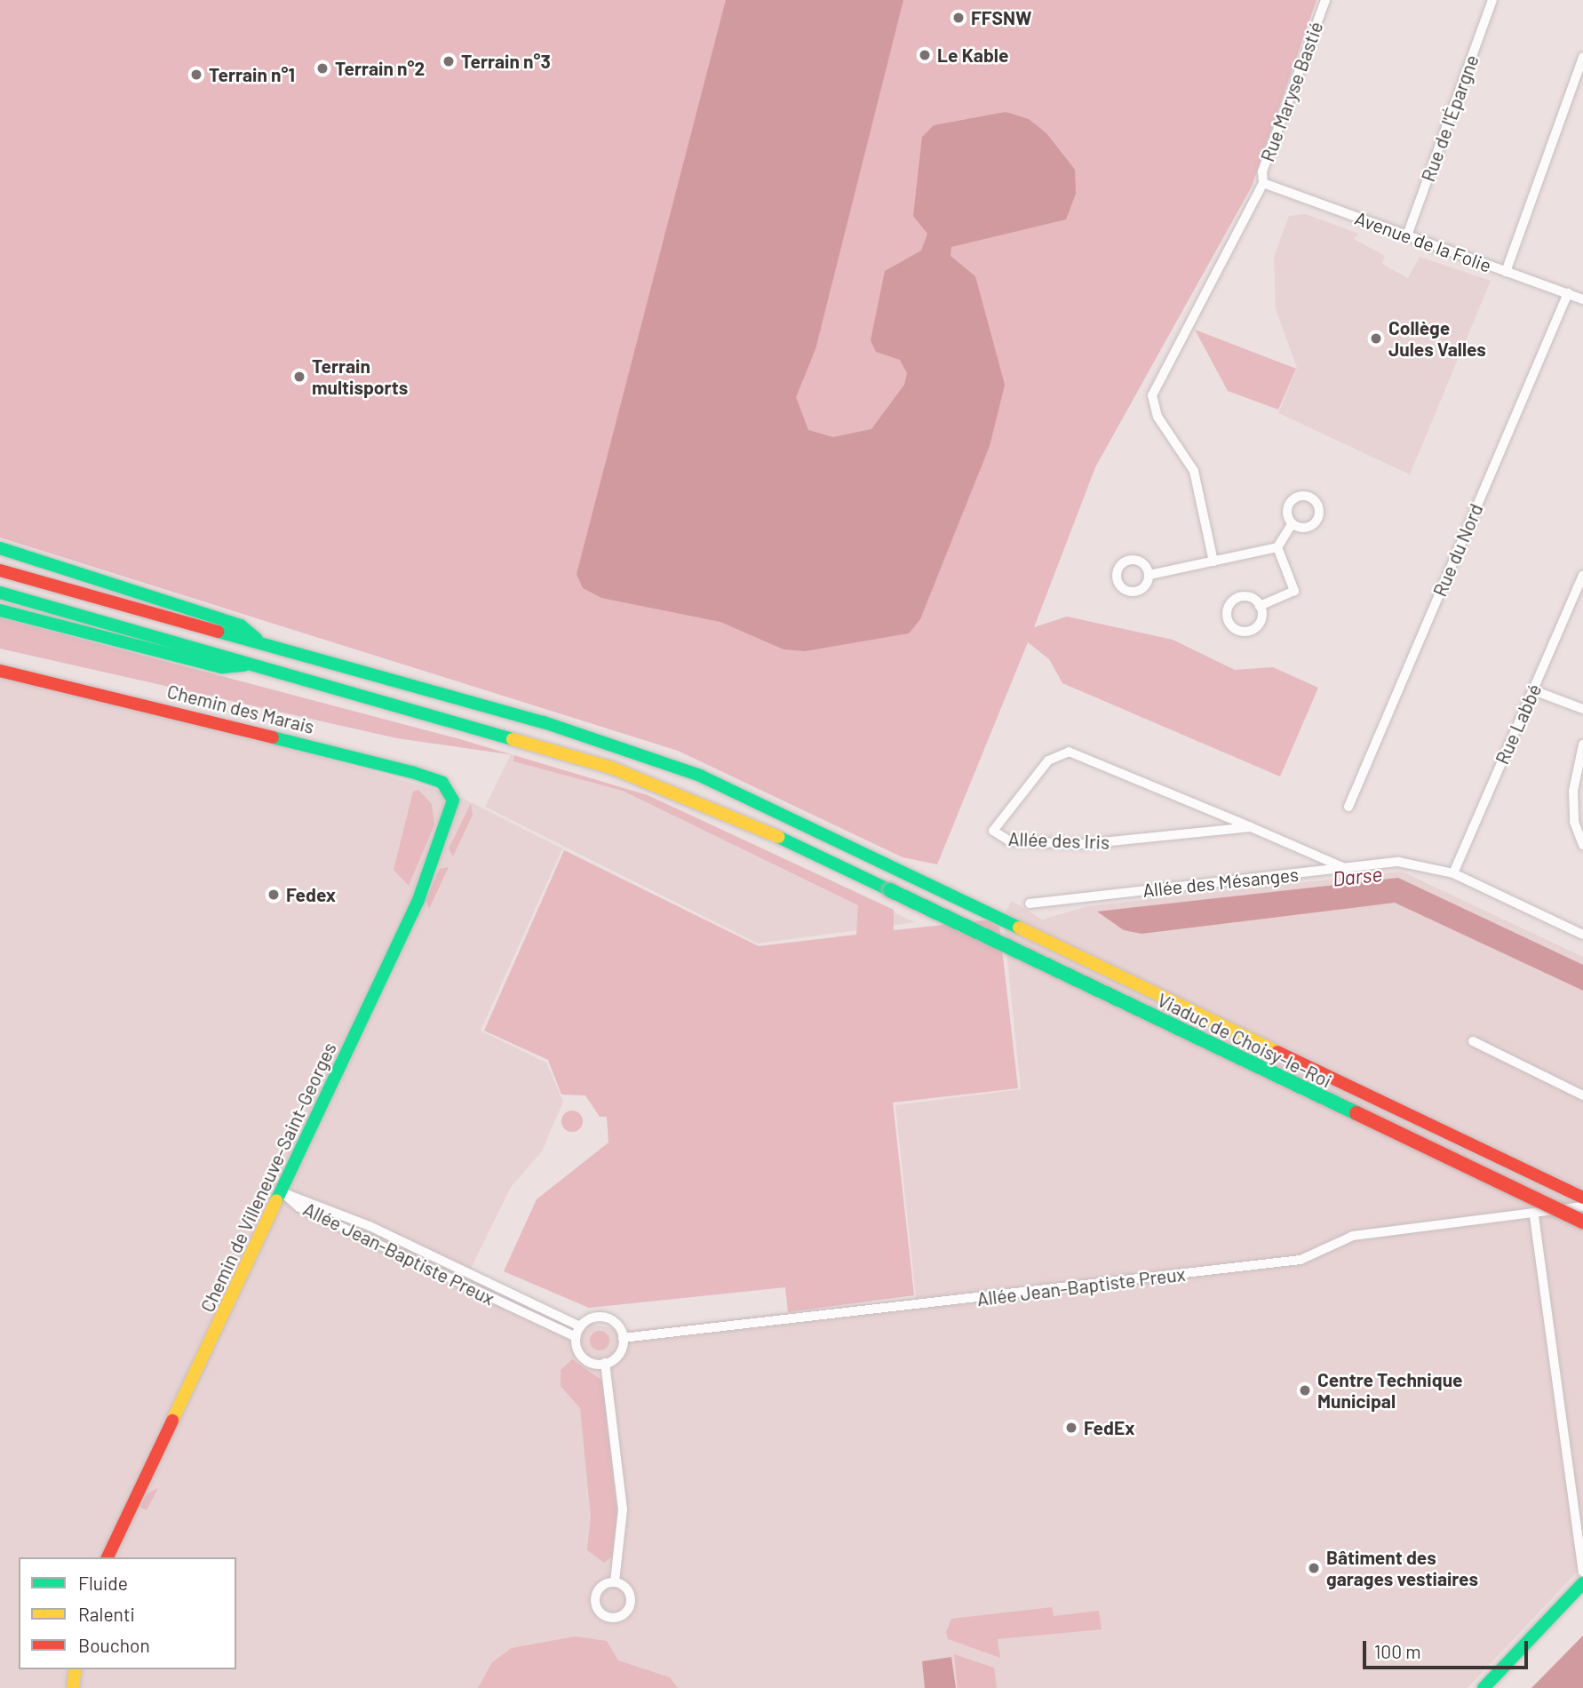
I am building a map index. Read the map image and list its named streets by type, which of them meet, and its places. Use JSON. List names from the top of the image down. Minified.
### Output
{"streets":{"main road":["Chemin des Marais","Viaduc de Choisy-le-Roi","Chemin de Villeneuve-Saint-Georges"],"street":["Rue Maryse Bastié","Rue de l'Épargne","Avenue de la Folie","Rue du Nord","Rue Labbé","Allée des Iris","Allée des Mésanges","Allée Jean-Baptiste Preux"]},"crossings":[["Rue Maryse Bastié","Avenue de la Folie"],["Rue de l'Épargne","Avenue de la Folie"],["Avenue de la Folie","Rue du Nord"],["Chemin des Marais","Chemin de Villeneuve-Saint-Georges"],["Rue Labbé","Allée des Mésanges"],["Allée des Iris","Allée des Mésanges"],["Chemin de Villeneuve-Saint-Georges","Allée Jean-Baptiste Preux"]],"water":["Darse"],"places":["FFSNW","Le Kable","Terrain n°3","Terrain n°2","Terrain n°1","Collège Jules Valles","Terrain multisports","Fedex","Centre Technique Municipal","FedEx","Bâtiment des garages vestiaires"],"legend":["Fluide","Ralenti","Bouchon"],"scale_bar":"100 m"}
